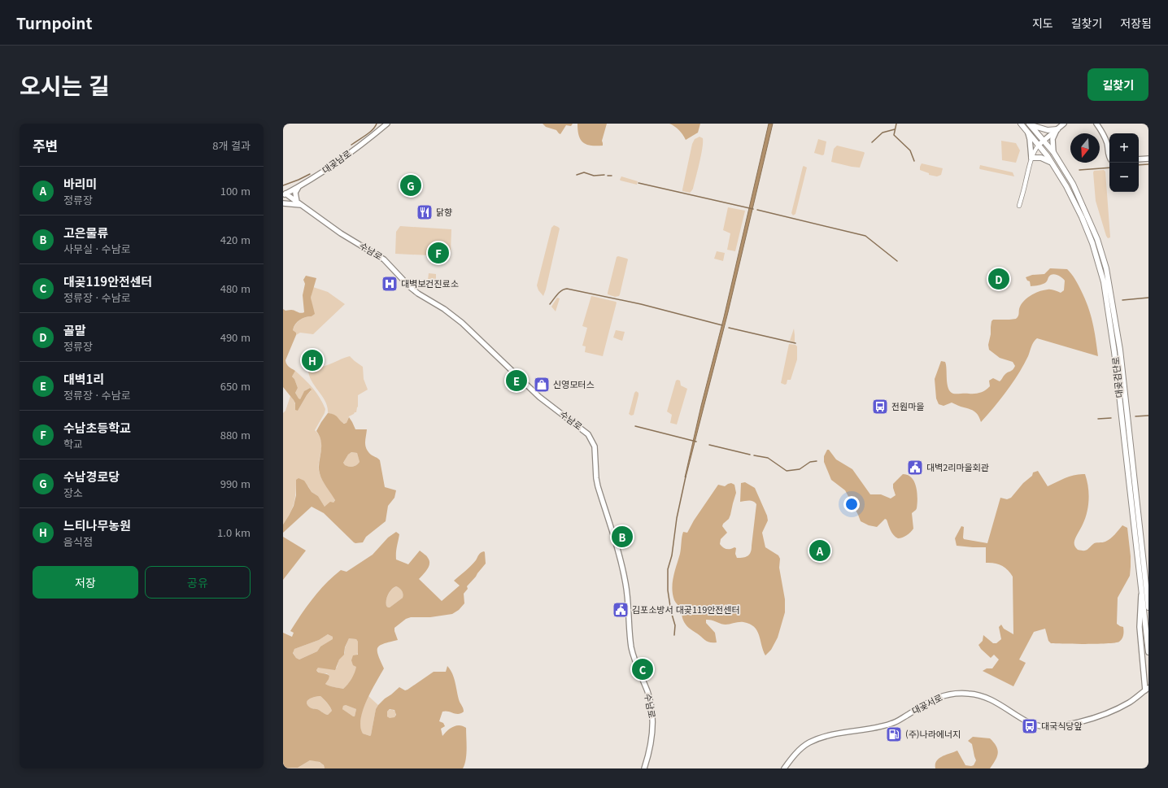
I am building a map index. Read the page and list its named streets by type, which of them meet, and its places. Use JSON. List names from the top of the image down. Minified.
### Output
{"streets":{"main road":["대곶검단로"],"street":["대곶남로","수남로","대곶서로"]},"crossings":[["대곶남로","수남로"]],"places":{"restaurant":["닭향"],"hospital":["대벽보건진료소"],"shop":["신영모터스"],"bus stop":["전원마을","대국식당앞"],"public building":["대벽2리마을회관","김포소방서 대곶119안전센터"],"fuel station":["(주)나라에너지"]},"north":"bottom","page":{"header":"Turnpoint","nav":["지도","길찾기","저장됨"],"title":"오시는 길","buttons":["길찾기",["저장","공유"]],"heading":["주변","8개 결과"],"map_buttons":["+","−"],"list":[{"mark":"A","name":"바리미","note":"정류장","value":"100 m"},{"mark":"B","name":"고은물류","note":"사무실 · 수남로","value":"420 m"},{"mark":"C","name":"대곶119안전센터","note":"정류장 · 수남로","value":"480 m"},{"mark":"D","name":"골말","note":"정류장","value":"490 m"},{"mark":"E","name":"대벽1리","note":"정류장 · 수남로","value":"650 m"},{"mark":"F","name":"수남초등학교","note":"학교","value":"880 m"},{"mark":"G","name":"수남경로당","note":"장소","value":"990 m"},{"mark":"H","name":"느티나무농원","note":"음식점","value":"1.0 km"}],"pins":["G","F","D","H","E","B","A","C"]}}
